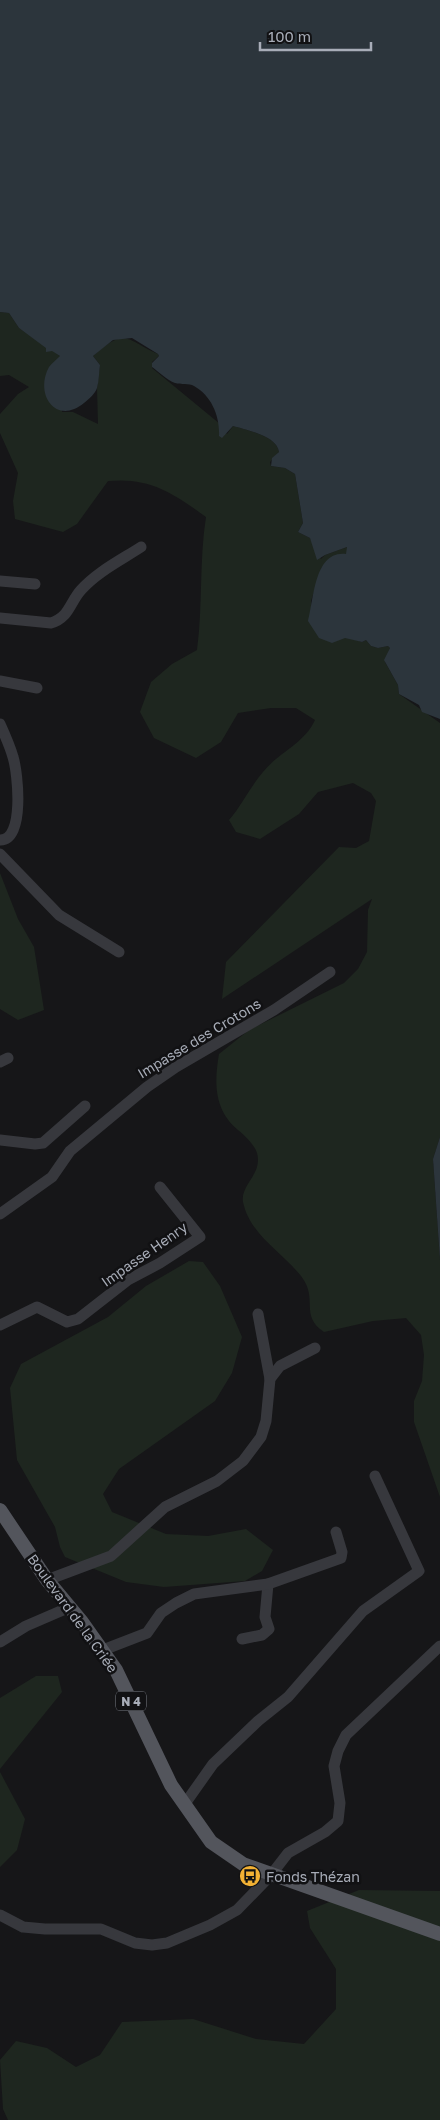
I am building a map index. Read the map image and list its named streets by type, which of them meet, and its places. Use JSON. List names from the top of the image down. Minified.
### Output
{"streets":{"main road":["Boulevard de la Criée","N 4"],"street":["Impasse des Crotons","Impasse Henry"]},"places":{"bus stop":["Fonds Thézan"]},"scale_bar":"100 m"}
